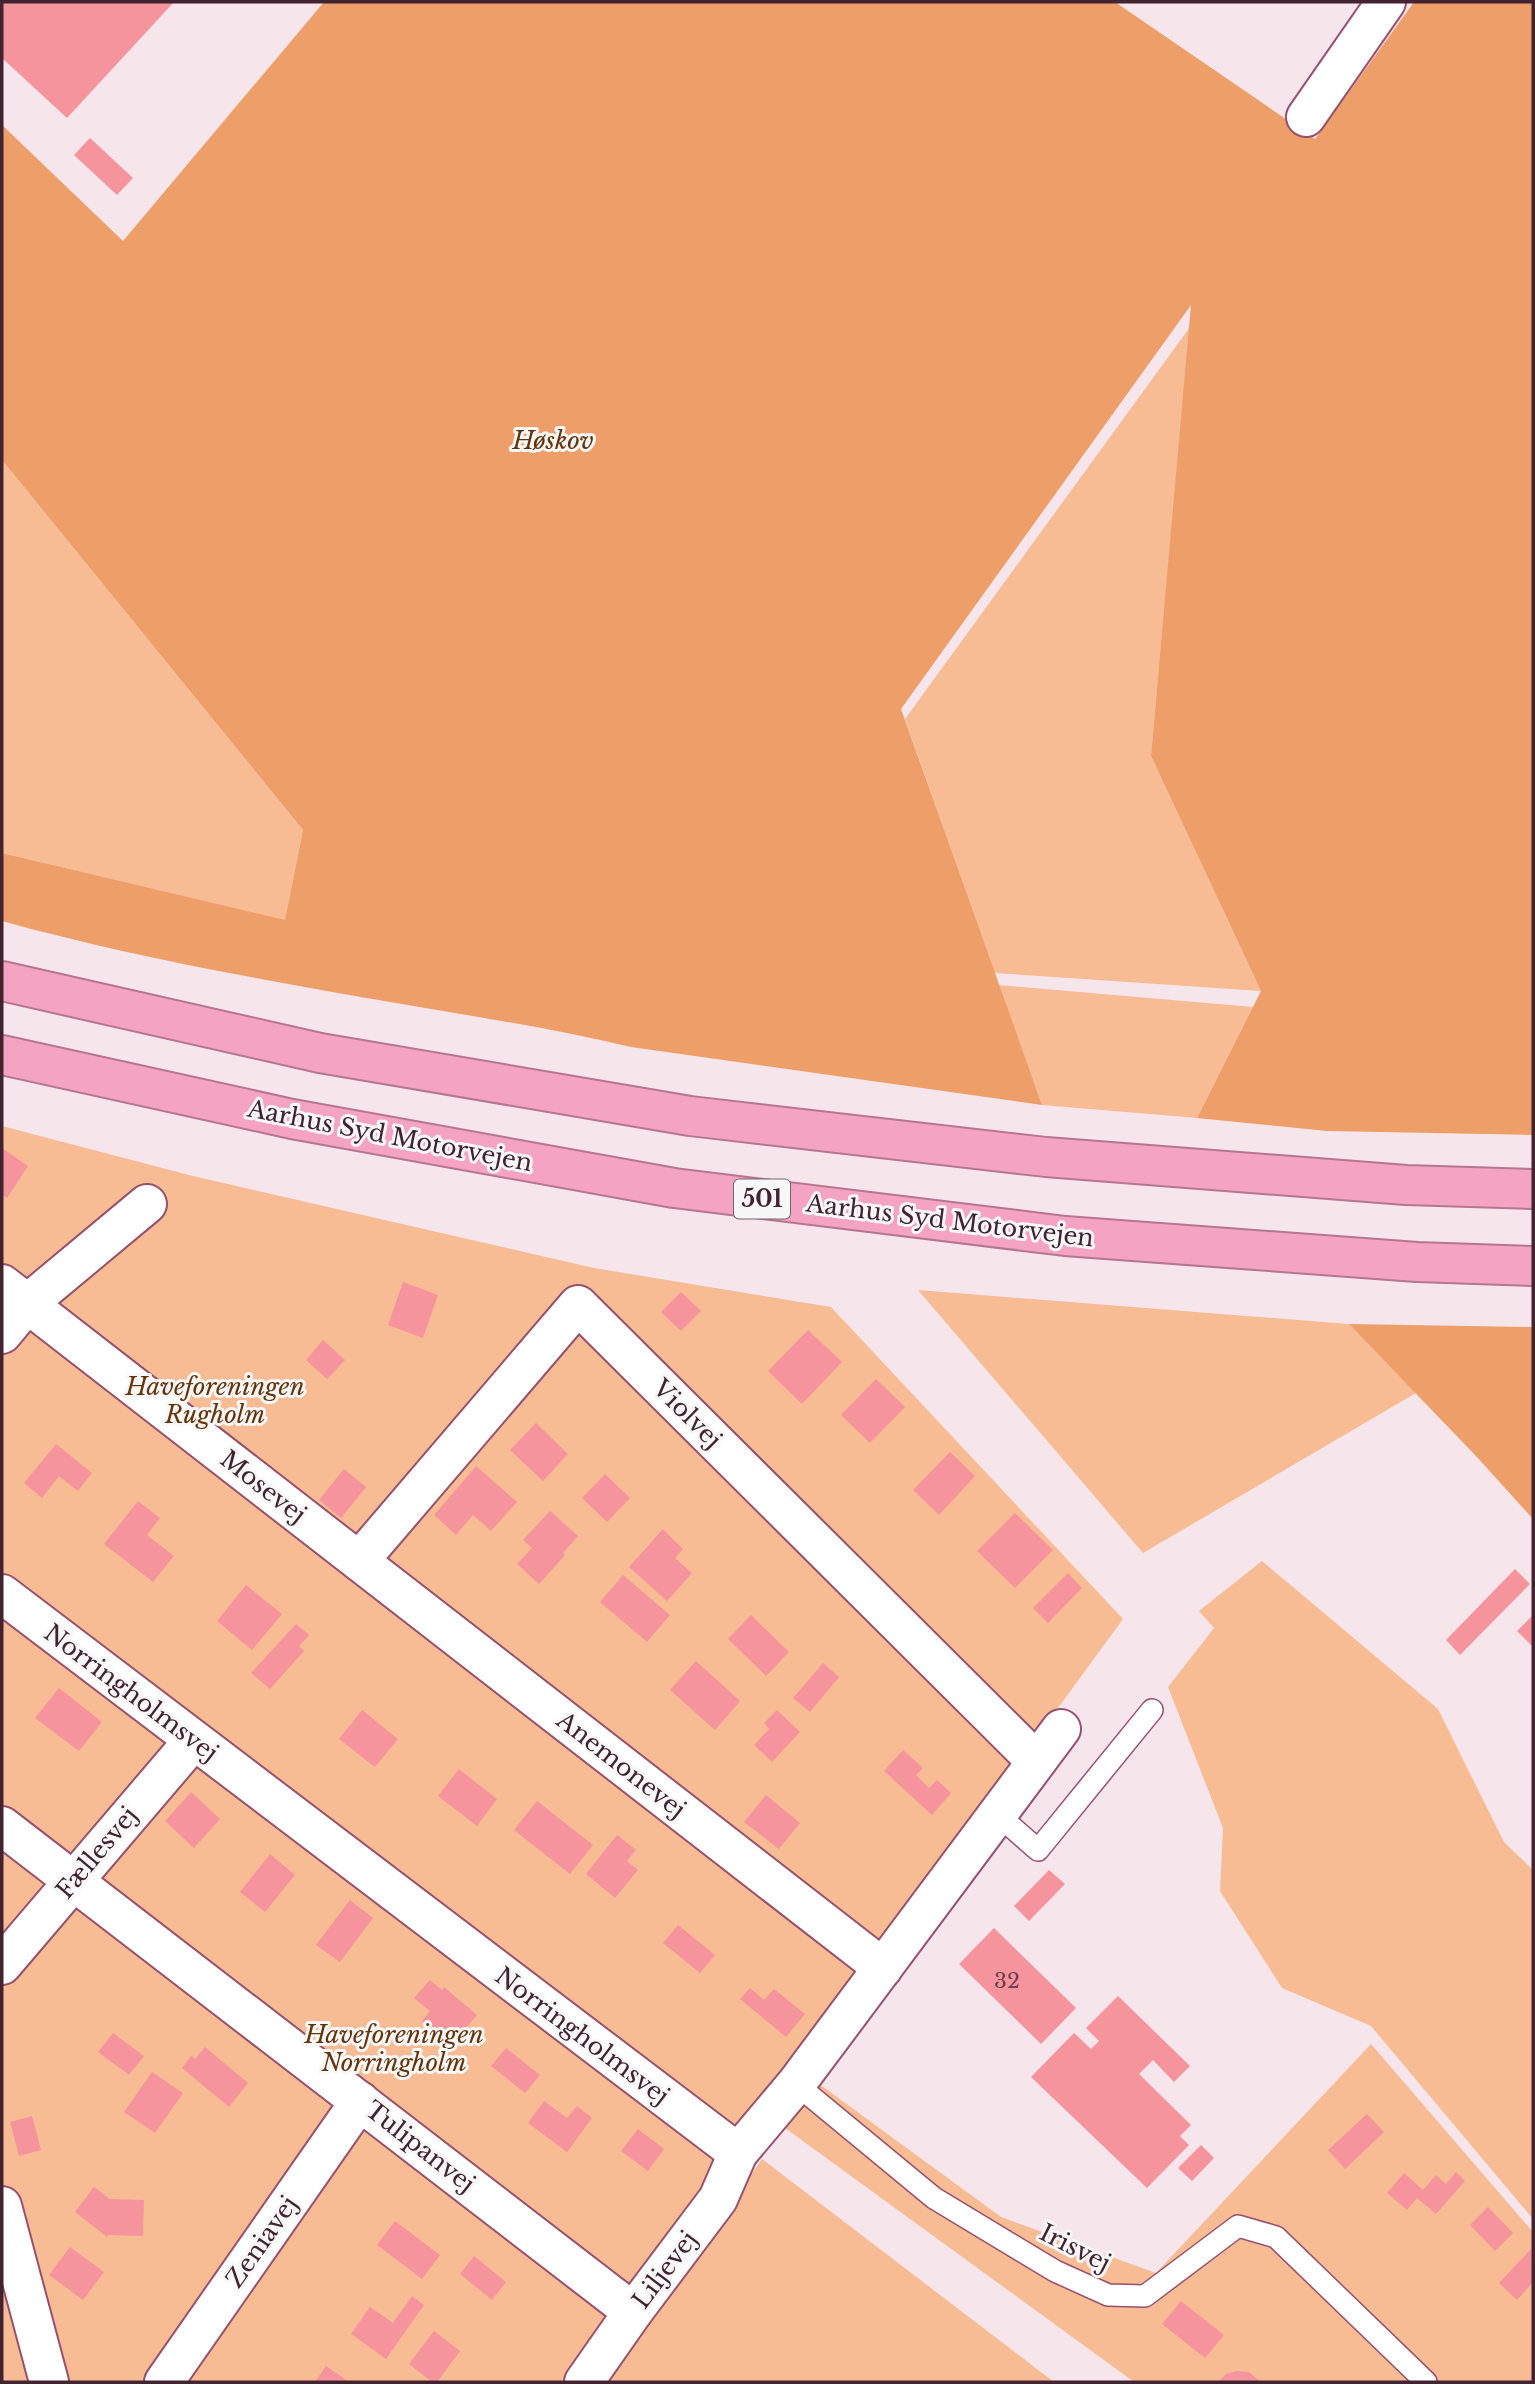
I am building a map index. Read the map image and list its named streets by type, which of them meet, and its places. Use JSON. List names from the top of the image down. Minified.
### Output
{"streets":{"highway":["Aarhus Syd Motorvejen","501"],"street":["Violvej","Mosevej","Norringholmsvej","Anemonevej","Fællesvej","Tulipanvej","Zeniavej","Liljevej"],"lane":["Irisvej"]},"crossings":[["Violvej","Mosevej"],["Violvej","Anemonevej"],["Mosevej","Anemonevej"],["Norringholmsvej","Fællesvej"],["Norringholmsvej","Liljevej"],["Fællesvej","Tulipanvej"],["Tulipanvej","Zeniavej"],["Tulipanvej","Liljevej"]],"parks":["Høskov","Haveforeningen Rugholm","Haveforeningen Norringholm"],"house_numbers":["32"]}
